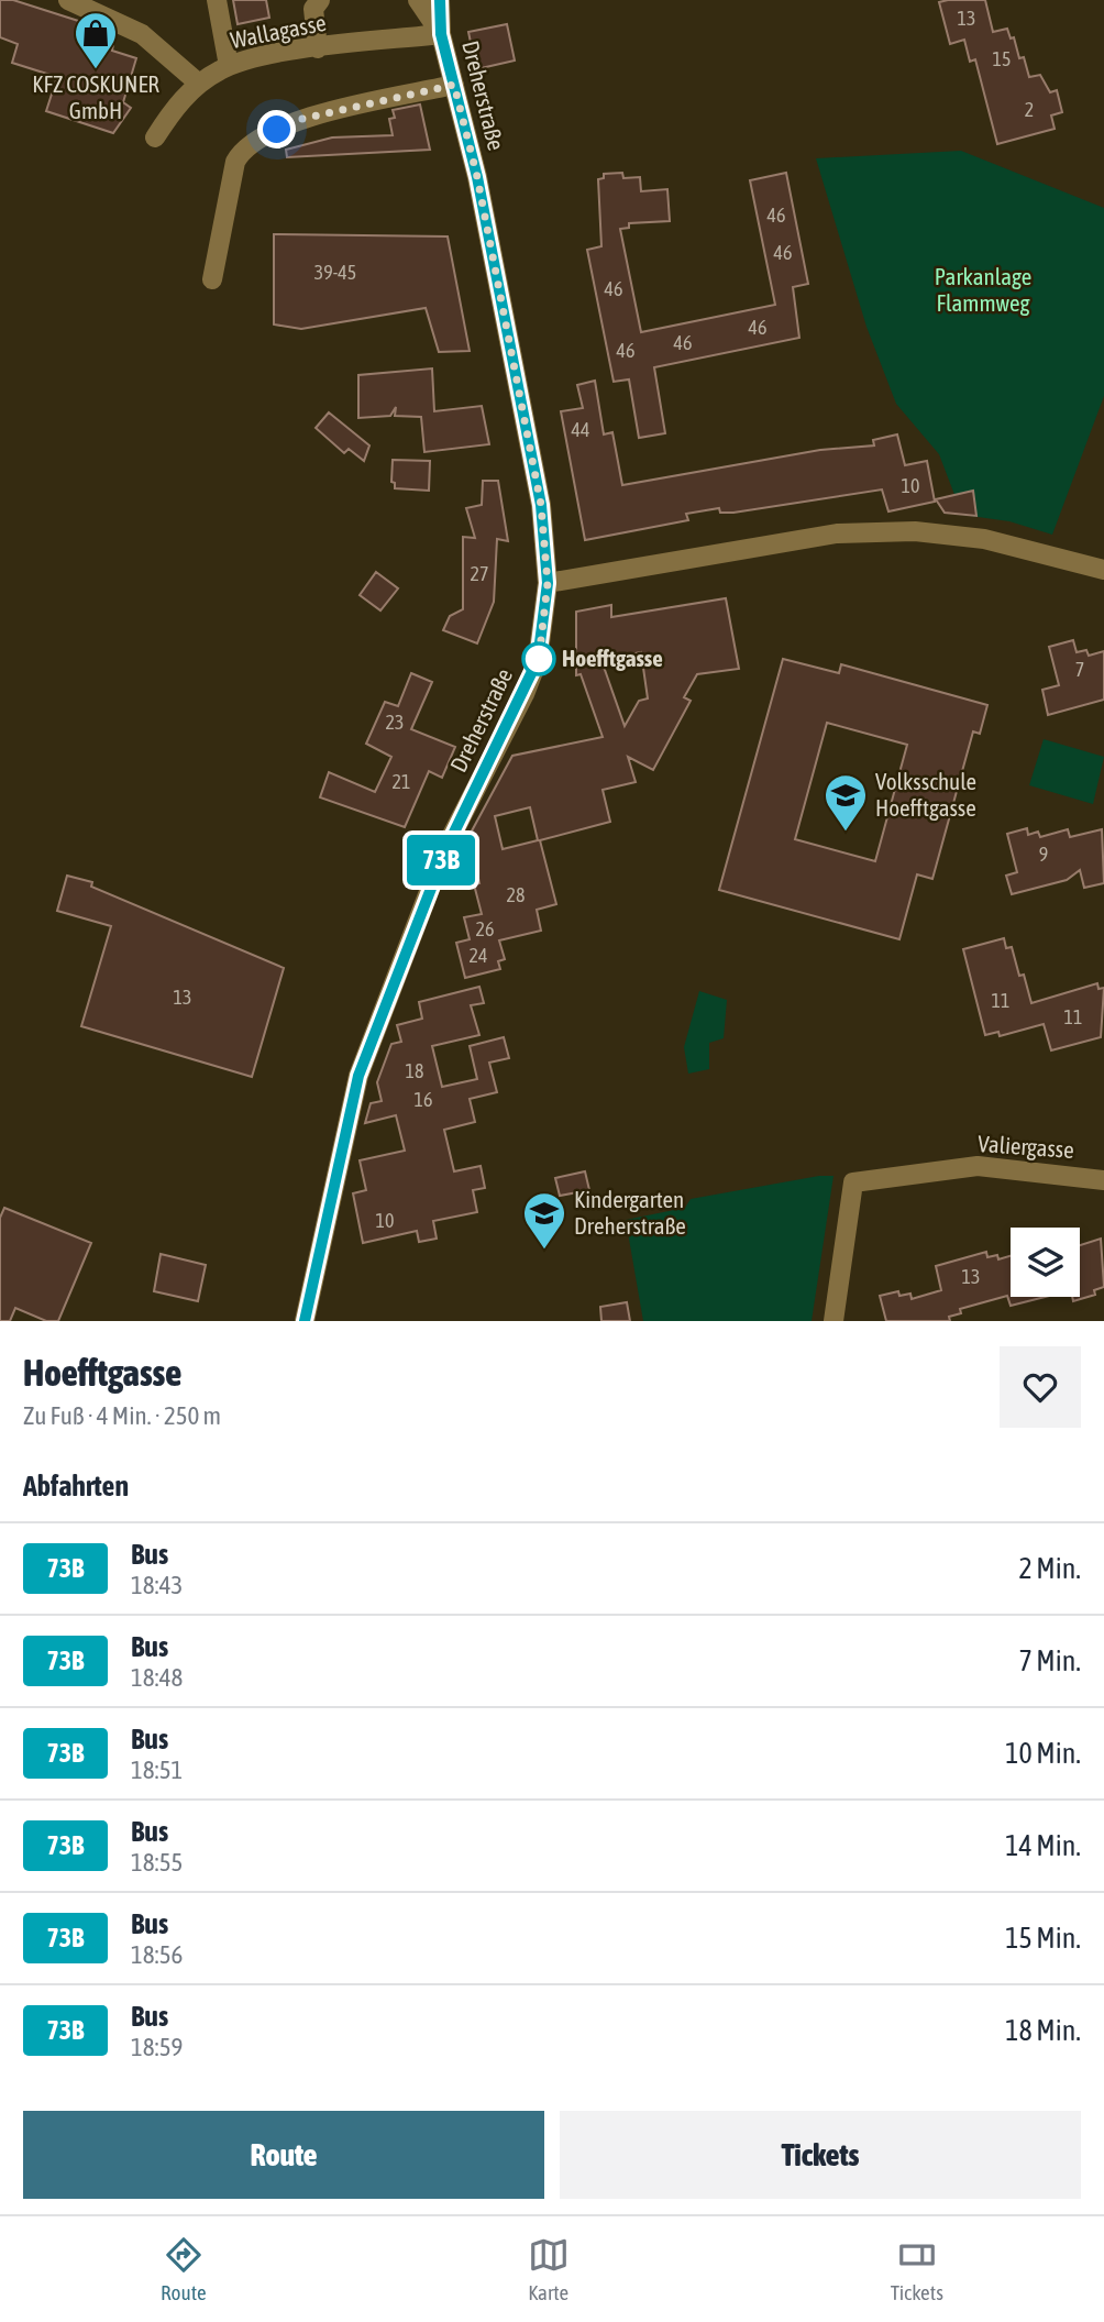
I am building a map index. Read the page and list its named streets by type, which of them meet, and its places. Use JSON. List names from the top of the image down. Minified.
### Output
{"streets":{"street":["Wallagasse","Dreherstraße","Valiergasse"]},"crossings":[["Wallagasse","Dreherstraße"]],"parks":["Parkanlage Flammweg"],"places":{"shop":["KFZ COSKUNER GmbH"],"other":["Hoefftgasse"],"school or university":["Volksschule Hoefftgasse","Kindergarten Dreherstraße"]},"lines":["bus line 73B"],"house_numbers":["13","15","2","46","46","39-45","46","46","46","46","44","10","27","7","23","21","9","28","26","24","13","11","11","18","16","10","13"],"page":{"on_map":"73B","heading":[["Hoefftgasse","Zu Fuß · 4 Min. · 250 m"],"Abfahrten"],"list":[{"mark":"73B","name":"Bus","note":"18:43","value":"2 Min."},{"mark":"73B","name":"Bus","note":"18:48","value":"7 Min."},{"mark":"73B","name":"Bus","note":"18:51","value":"10 Min."},{"mark":"73B","name":"Bus","note":"18:55","value":"14 Min."},{"mark":"73B","name":"Bus","note":"18:56","value":"15 Min."},{"mark":"73B","name":"Bus","note":"18:59","value":"18 Min."}],"buttons":["Route","Tickets"],"tabs":["Route","Karte","Tickets"]}}
